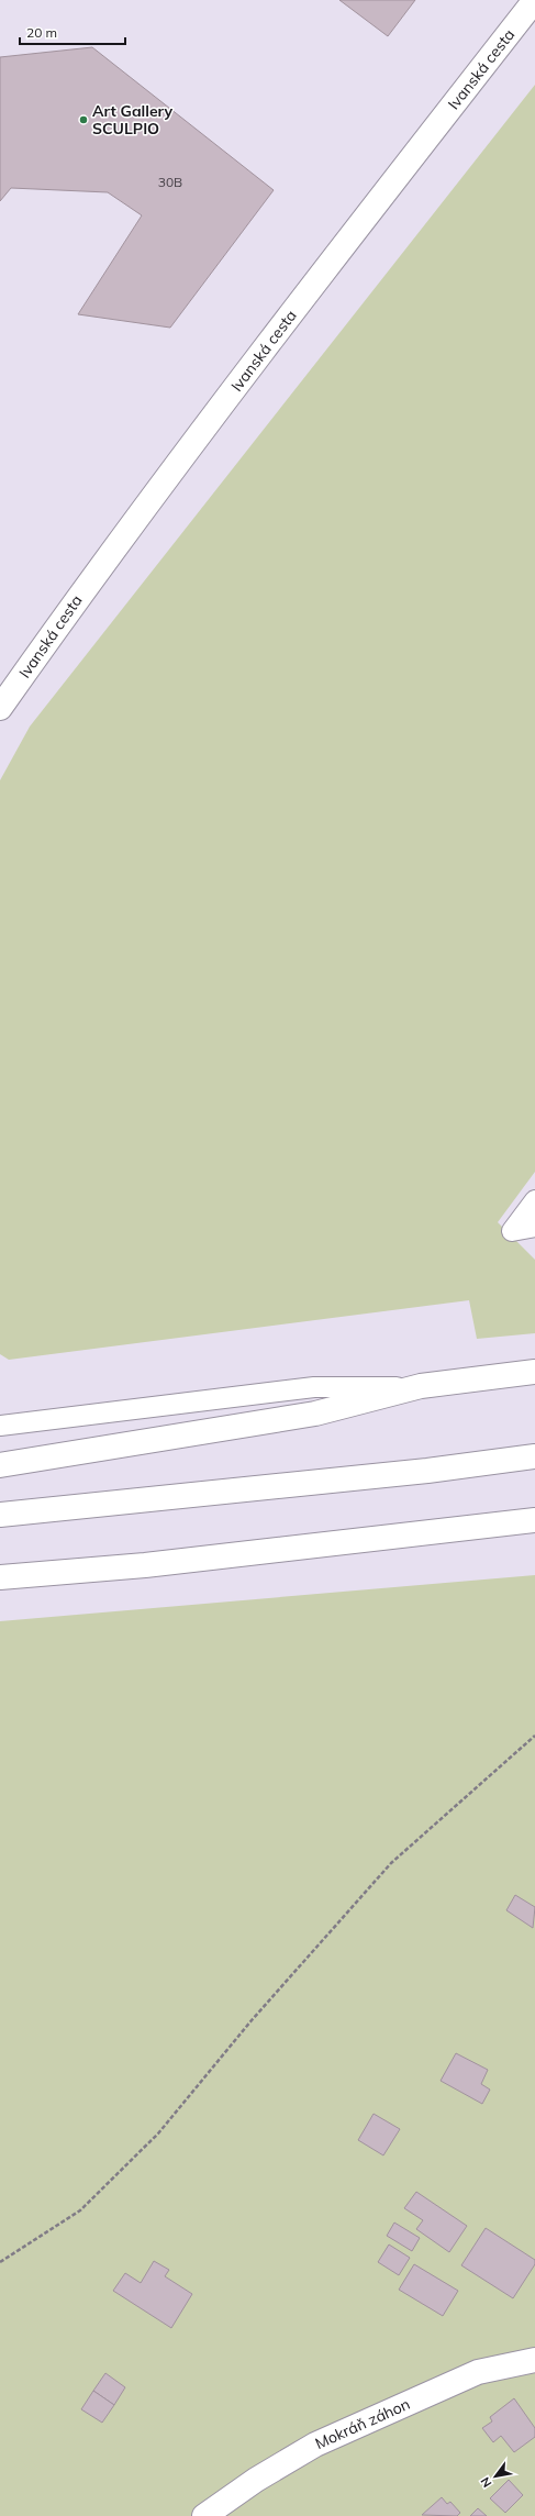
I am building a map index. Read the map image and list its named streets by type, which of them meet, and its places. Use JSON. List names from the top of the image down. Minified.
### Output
{"streets":{"main road":["Ivanská cesta","Mokráň záhon"]},"places":["Art Gallery SCULPIO"],"house_numbers":["30B"],"scale_bar":"20 m","north":"bottom left"}
